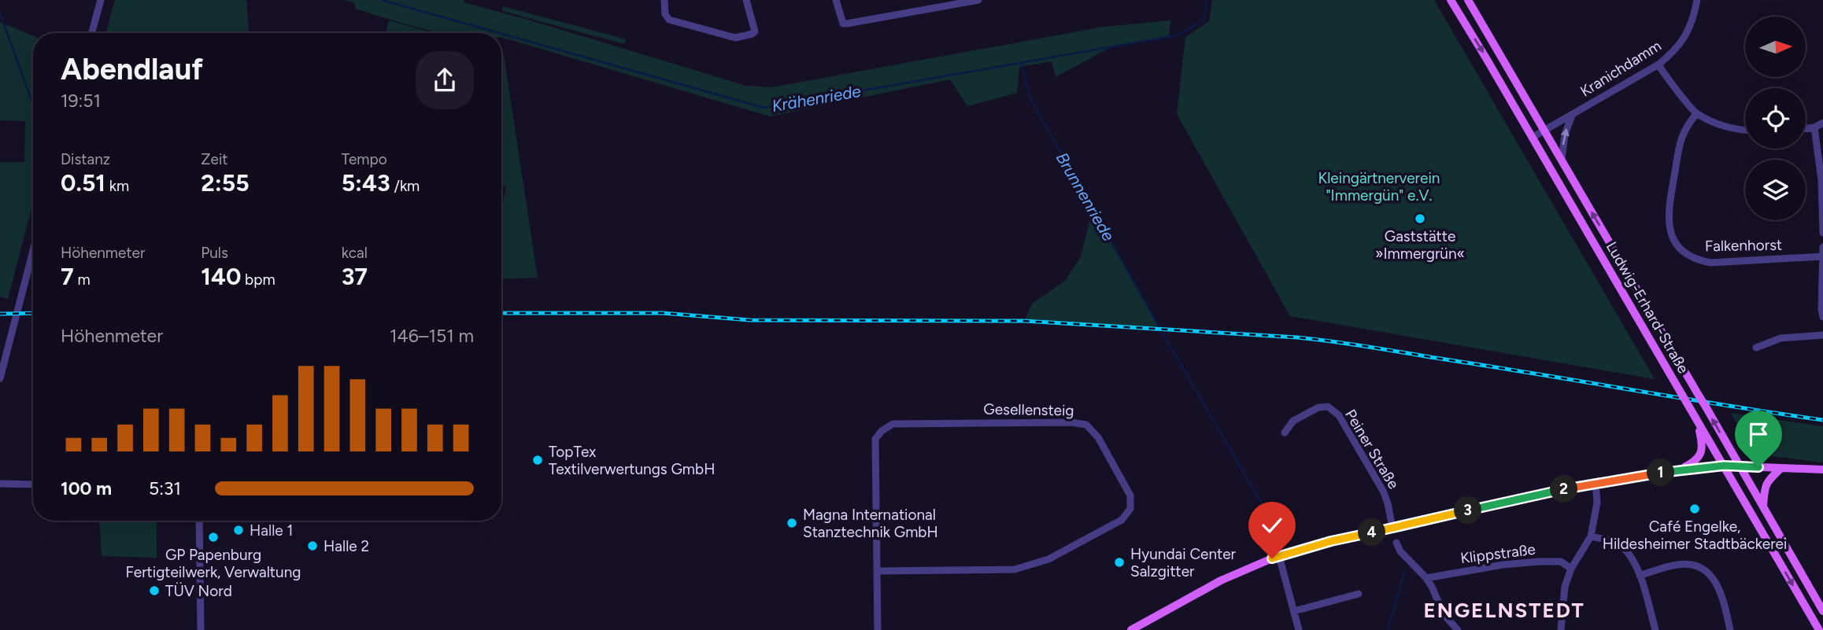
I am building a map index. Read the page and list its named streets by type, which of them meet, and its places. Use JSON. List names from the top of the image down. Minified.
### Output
{"streets":{"main road":["Ludwig-Erhard-Straße"],"street":["Kranichdamm","Falkenhorst","Gesellensteig","Peiner Straße","Klippstraße"]},"crossings":[["Kranichdamm","Ludwig-Erhard-Straße"]],"districts":["ENGELNSTEDT"],"water":["Krähenriede","Brunnenriede"],"parks":["Kleingärtnerverein \"Immergün\" e.V."],"places":["Gaststätte »Immergrün«","TopTex Textilverwertungs GmbH","Café Engelke, Hildesheimer Stadtbäckerei","Magna International Stanztechnik GmbH","Halle 1","GP Papenburg Fertigteilwerk, Verwaltung","Halle 2","Hyundai Center Salzgitter","TÜV Nord"],"north":"right","page":{"heading":["Abendlauf","19:51"],"stats":[["Distanz","0.51 km"],["Zeit","2:55"],["Tempo","5:43 /km"],["Höhenmeter","7 m"],["Puls","140 bpm"],["kcal","37"]],"chart":["Höhenmeter","146–151 m"],"pins":["1","2","3","4"],"list":[{"name":"100 m","note":"5:31"}]}}
